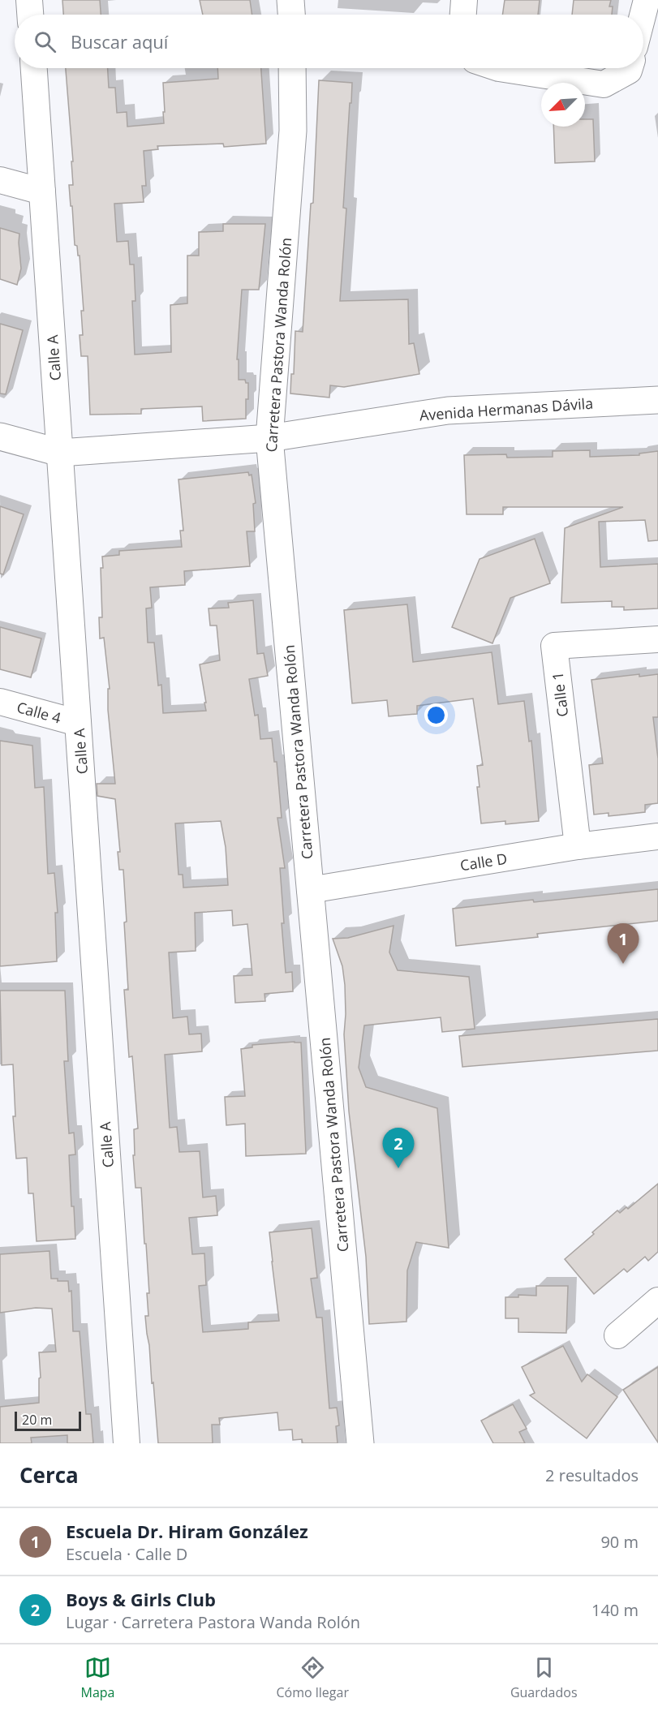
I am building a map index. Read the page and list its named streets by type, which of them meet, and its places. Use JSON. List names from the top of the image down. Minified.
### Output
{"streets":{"street":["Carretera Pastora Wanda Rolón","Calle A","Avenida Hermanas Dávila","Calle 1","Calle 4","Calle D"]},"crossings":[["Carretera Pastora Wanda Rolón","Avenida Hermanas Dávila"],["Carretera Pastora Wanda Rolón","Calle D"],["Calle A","Avenida Hermanas Dávila"],["Calle A","Calle 4"],["Calle 1","Calle D"]],"scale_bar":"20 m","north":"bottom left","page":{"search":"Buscar aquí","pins":["1","2"],"scale":"20 m","heading":["Cerca","2 resultados"],"list":[{"mark":"1","name":"Escuela Dr. Hiram González","note":"Escuela · Calle D","value":"90 m"},{"mark":"2","name":"Boys & Girls Club","note":"Lugar · Carretera Pastora Wanda Rolón","value":"140 m"}],"nav":["Mapa","Cómo llegar","Guardados"]}}
